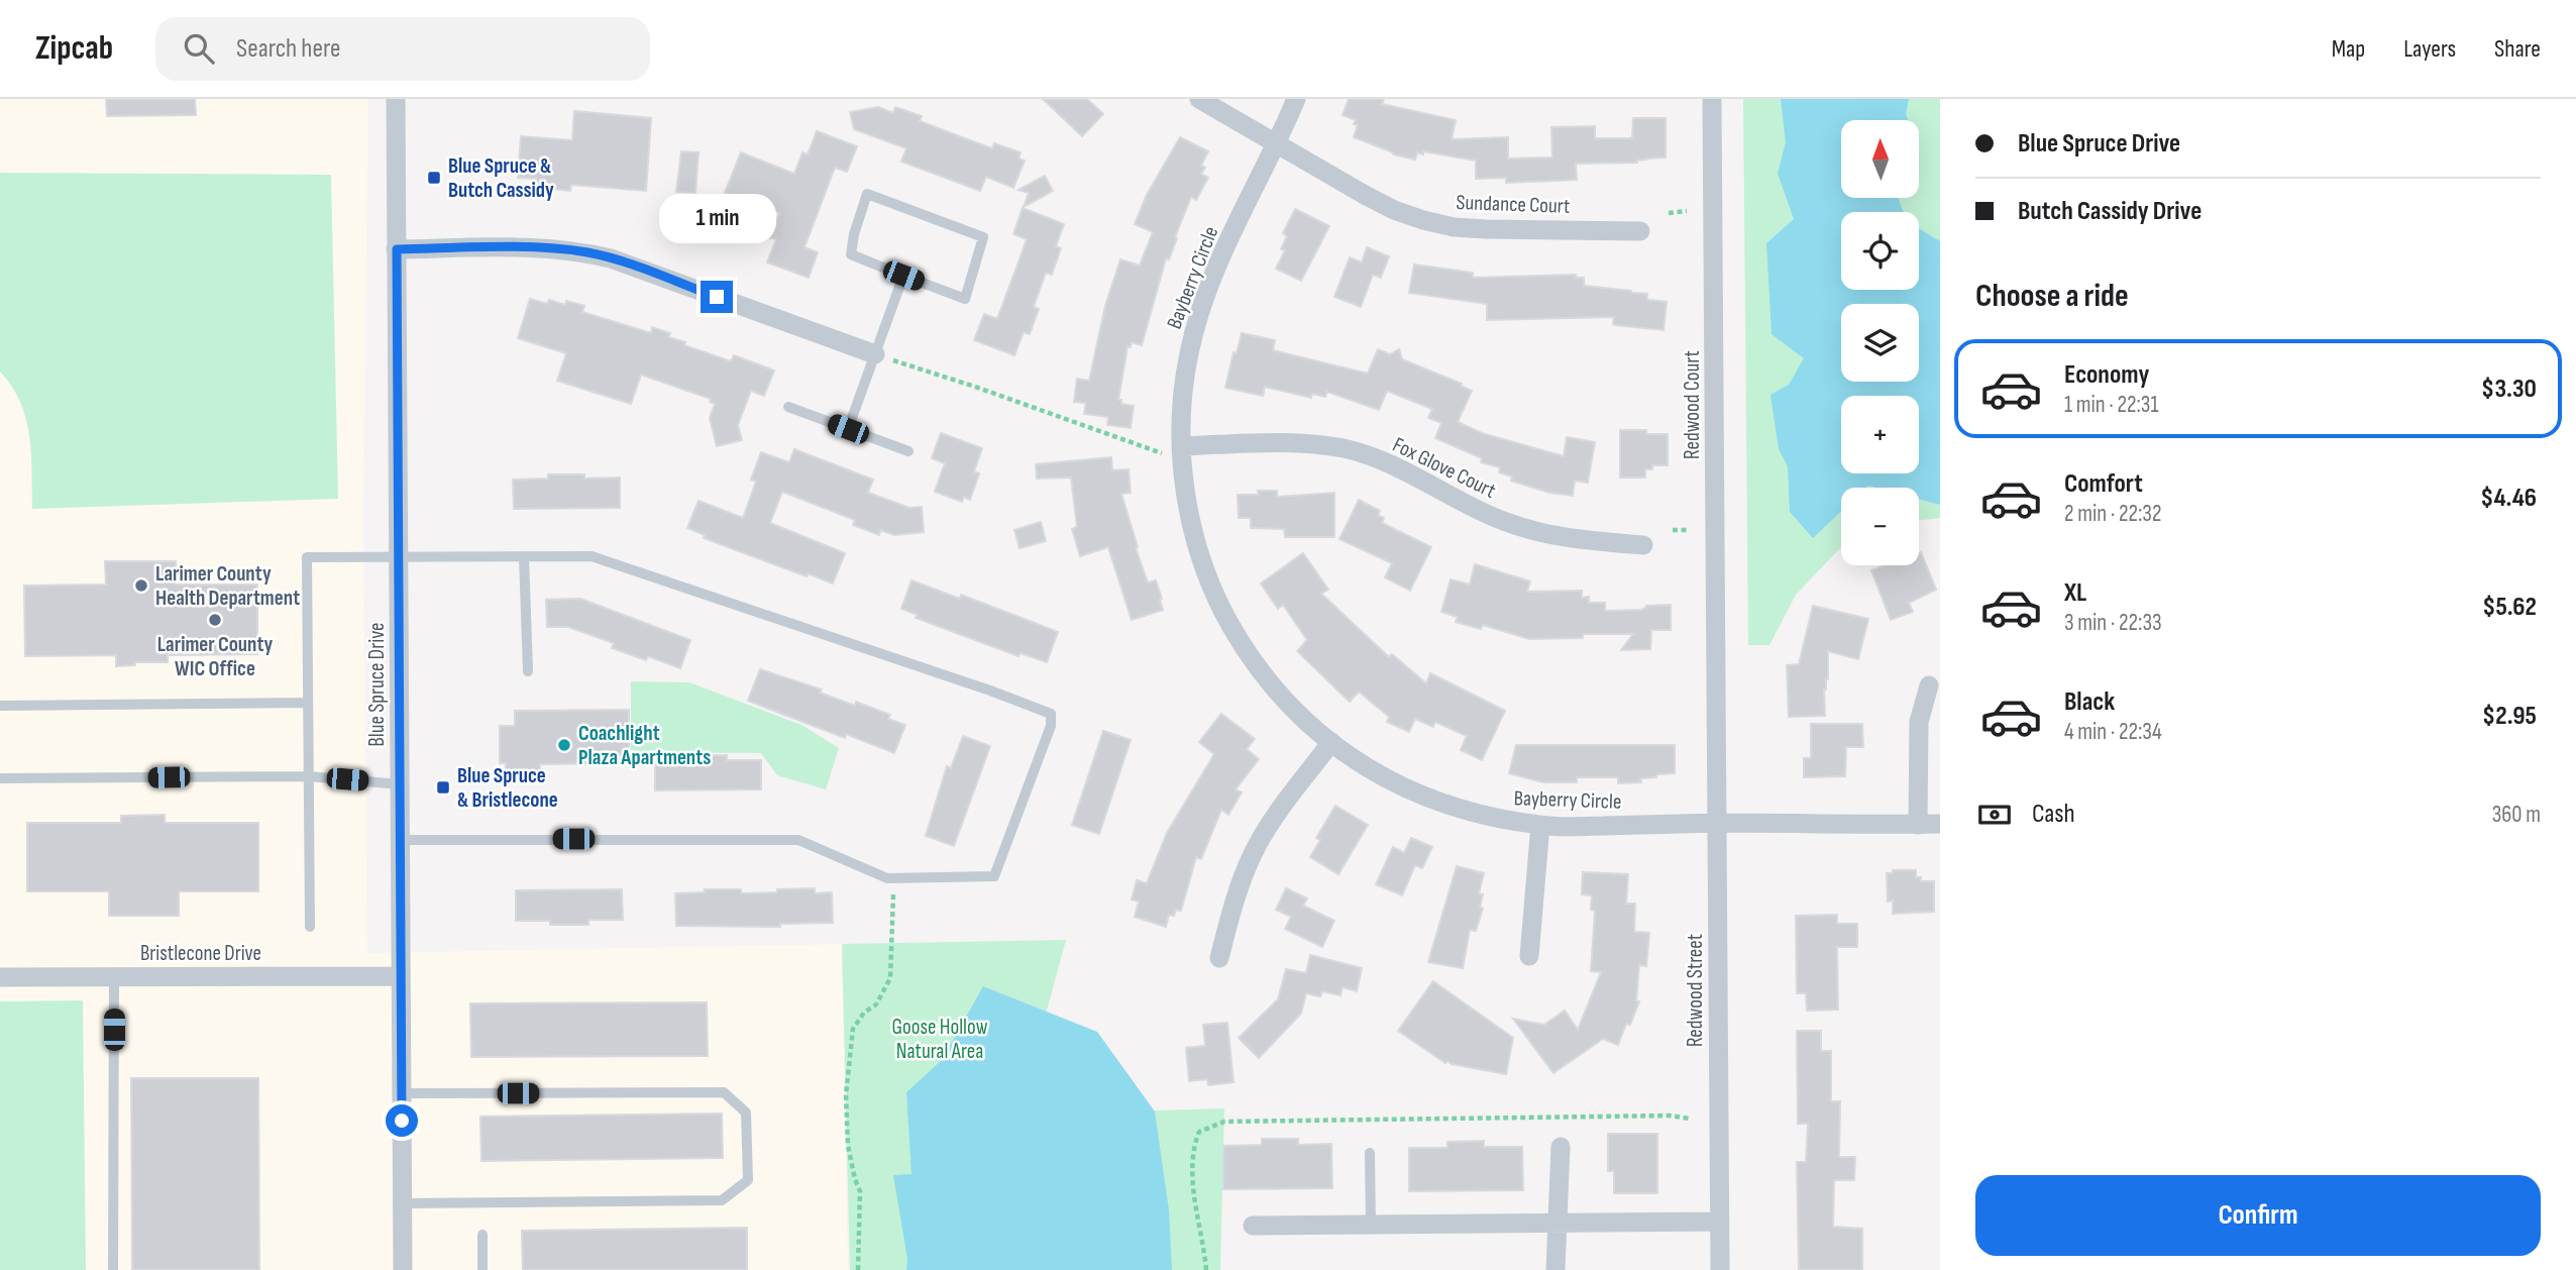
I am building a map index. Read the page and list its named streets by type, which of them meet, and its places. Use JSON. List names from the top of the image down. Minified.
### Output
{"streets":{"street":["Sundance Court","Bayberry Circle","Redwood Court","Fox Glove Court","Blue Spruce Drive","Bristlecone Drive","Redwood Street"]},"crossings":[["Sundance Court","Bayberry Circle"],["Bayberry Circle","Fox Glove Court"],["Bayberry Circle","Redwood Street"],["Redwood Court","Redwood Street"],["Blue Spruce Drive","Bristlecone Drive"]],"parks":["Goose Hollow Natural Area"],"places":{"transit":["Blue Spruce & Butch Cassidy","Blue Spruce & Bristlecone"],"other":["Larimer County Health Department","Larimer County WIC Office","Coachlight Plaza Apartments"]},"north":"top","page":{"header":"Zipcab","search":"Search here","nav":["Map","Layers","Share"],"banner":["Blue Spruce Drive","Butch Cassidy Drive"],"map_buttons":["+","−"],"bubble":"1 min","heading":"Choose a ride","list":[{"name":"Economy","note":"1 min · 22:31","value":"$3.30"},{"name":"Comfort","note":"2 min · 22:32","value":"$4.46"},{"name":"XL","note":"3 min · 22:33","value":"$5.62"},{"name":"Black","note":"4 min · 22:34","value":"$2.95"}],"pay":["Cash","360 m"],"buttons":"Confirm"}}
